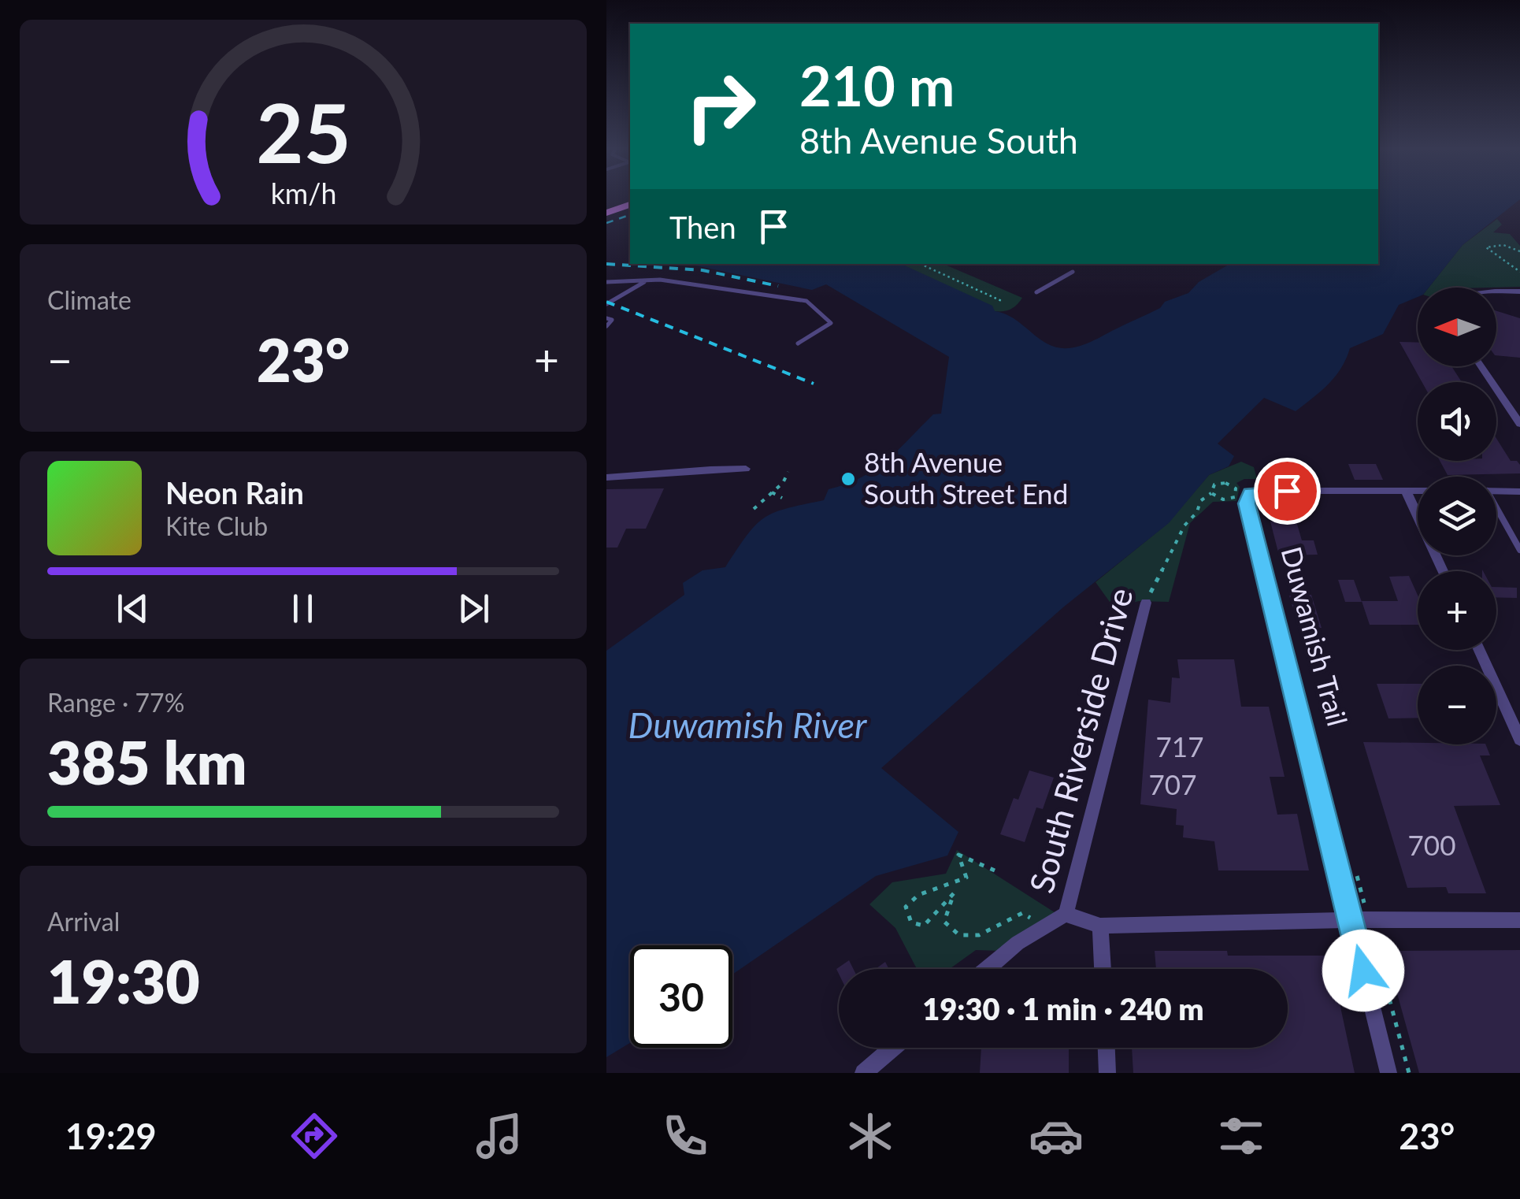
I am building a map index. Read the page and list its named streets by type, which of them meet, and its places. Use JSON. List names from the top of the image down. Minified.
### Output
{"streets":{"street":["South Riverside Drive"]},"water":["Duwamish River"],"places":["8th Avenue South Street End"],"house_numbers":["717","707","700"],"north":"left","page":{"turn":["210 m","8th Avenue South"],"then":"Then","tile":["Climate",["Range · 77%","385 km"],["Arrival","19:30"]],"map_buttons":["+","−"],"heat":["−","23°","+"],"song":["Neon Rain","Kite Club"],"limit":"30","trip":"19:30 · 1 min · 240 m","tabs":["19:29","23°"],"gauge":["25","km/h"]}}
